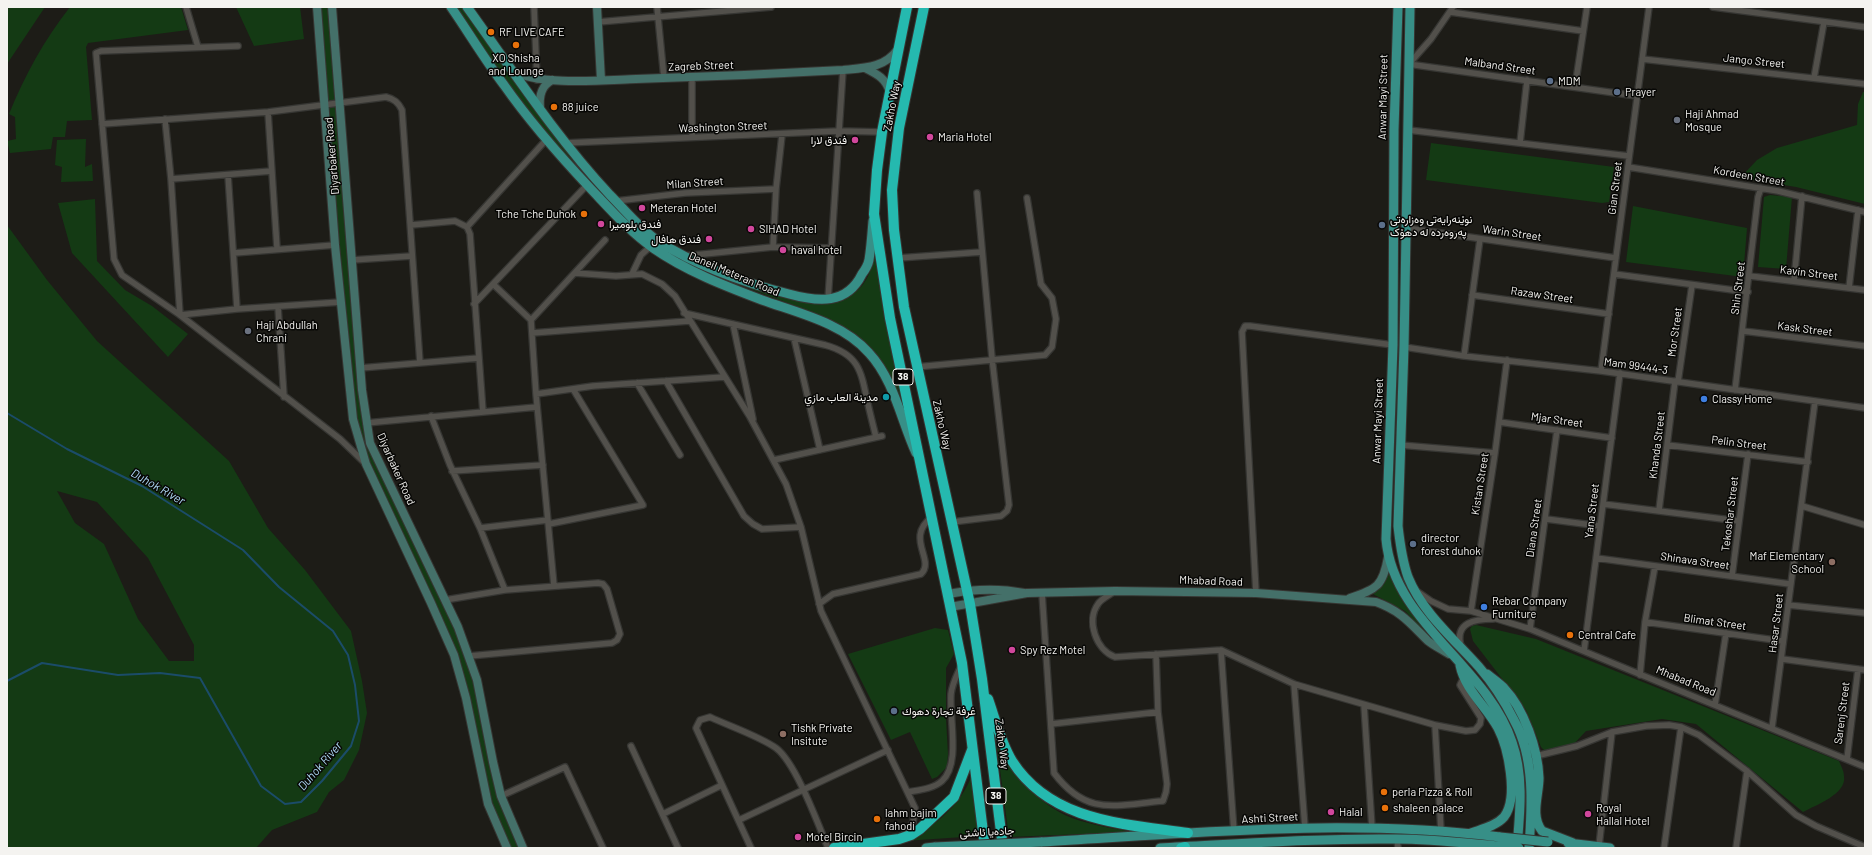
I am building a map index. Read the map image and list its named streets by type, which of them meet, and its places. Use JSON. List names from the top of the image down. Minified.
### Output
{"streets":{"highway":["Zakho Way","38"],"main road":["Zagreb Street","Anwar Mayi Street","Diyarbaker Road","Daneil Meteran Road","Mhabad Road","Ashti Street","جادەیا ئاشتی"],"street":["Jango Street","Malband Street","Washington Street","Kordeen Street","Milan Street","Gian Street","Warin Street","Kavin Street","Shin Street","Razaw Street","Kask Street","Mor Street","Mam 99444-3","Mjar Street","Pelin Street","Khanda Street","Kistan Street","Yana Street","Tekoshar Street","Diana Street","Shinava Street","Blimat Street","Hasar Street","Sarenj Street"]},"crossings":[["Jango Street","Gian Street"],["Zagreb Street","Zakho Way"],["Malband Street","Anwar Mayi Street"],["Malband Street","Gian Street"],["Anwar Mayi Street","Warin Street"],["Anwar Mayi Street","Mam 99444-3"],["Anwar Mayi Street","Mhabad Road"],["Zakho Way","Washington Street"],["Zakho Way","Daneil Meteran Road"],["Zakho Way","Mhabad Road"],["Washington Street","Daneil Meteran Road"],["Kordeen Street","Gian Street"],["Kordeen Street","Shin Street"],["Milan Street","Daneil Meteran Road"],["Gian Street","Warin Street"],["Gian Street","Razaw Street"],["Gian Street","Mam 99444-3"],["Kavin Street","Shin Street"],["Shin Street","Kask Street"],["Shin Street","Mam 99444-3"],["Mor Street","Mam 99444-3"],["Mor Street","Khanda Street"],["Mam 99444-3","Khanda Street"],["Mam 99444-3","Kistan Street"],["Mam 99444-3","Yana Street"],["Mam 99444-3","Hasar Street"],["Mjar Street","Kistan Street"],["Mjar Street","Yana Street"],["Mjar Street","Diana Street"],["Pelin Street","Khanda Street"],["Pelin Street","Tekoshar Street"],["Pelin Street","Hasar Street"],["Kistan Street","Mhabad Road"],["Yana Street","Shinava Street"],["Yana Street","Mhabad Road"],["Tekoshar Street","Shinava Street"],["Diana Street","Mhabad Road"],["Shinava Street","Hasar Street"],["Mhabad Road","Hasar Street"],["Mhabad Road","Sarenj Street"],["Blimat Street","Hasar Street"],["Ashti Street","جادەیا ئاشتی"]],"water":["Duhok River"],"places":["RF LIVE CAFE","XO Shisha and Lounge","MDM","Prayer","88 juice","Haji Ahmad Mosque","Maria Hotel","فندق لارا","Meteran Hotel","Tche Tche Duhok","فندق بلوميرا","نوێنەرایەتی وەزارەتی پەروەردە لە دهۆک","SIHAD Hotel","فندق هافال","haval hotel","Haji Abdullah Chrani","مدينة العاب مازي","Classy Home","director forest duhok","Maf Elementary School","Rebar Company Furniture","Central Cafe","Spy Rez Motel","غرفة تجارة دهوك","Tishk Private Insitute","perla Pizza & Roll","shaleen palace","Halal","Royal Hallal Hotel","lahm bajim fahodi","Motel Bircin"]}
